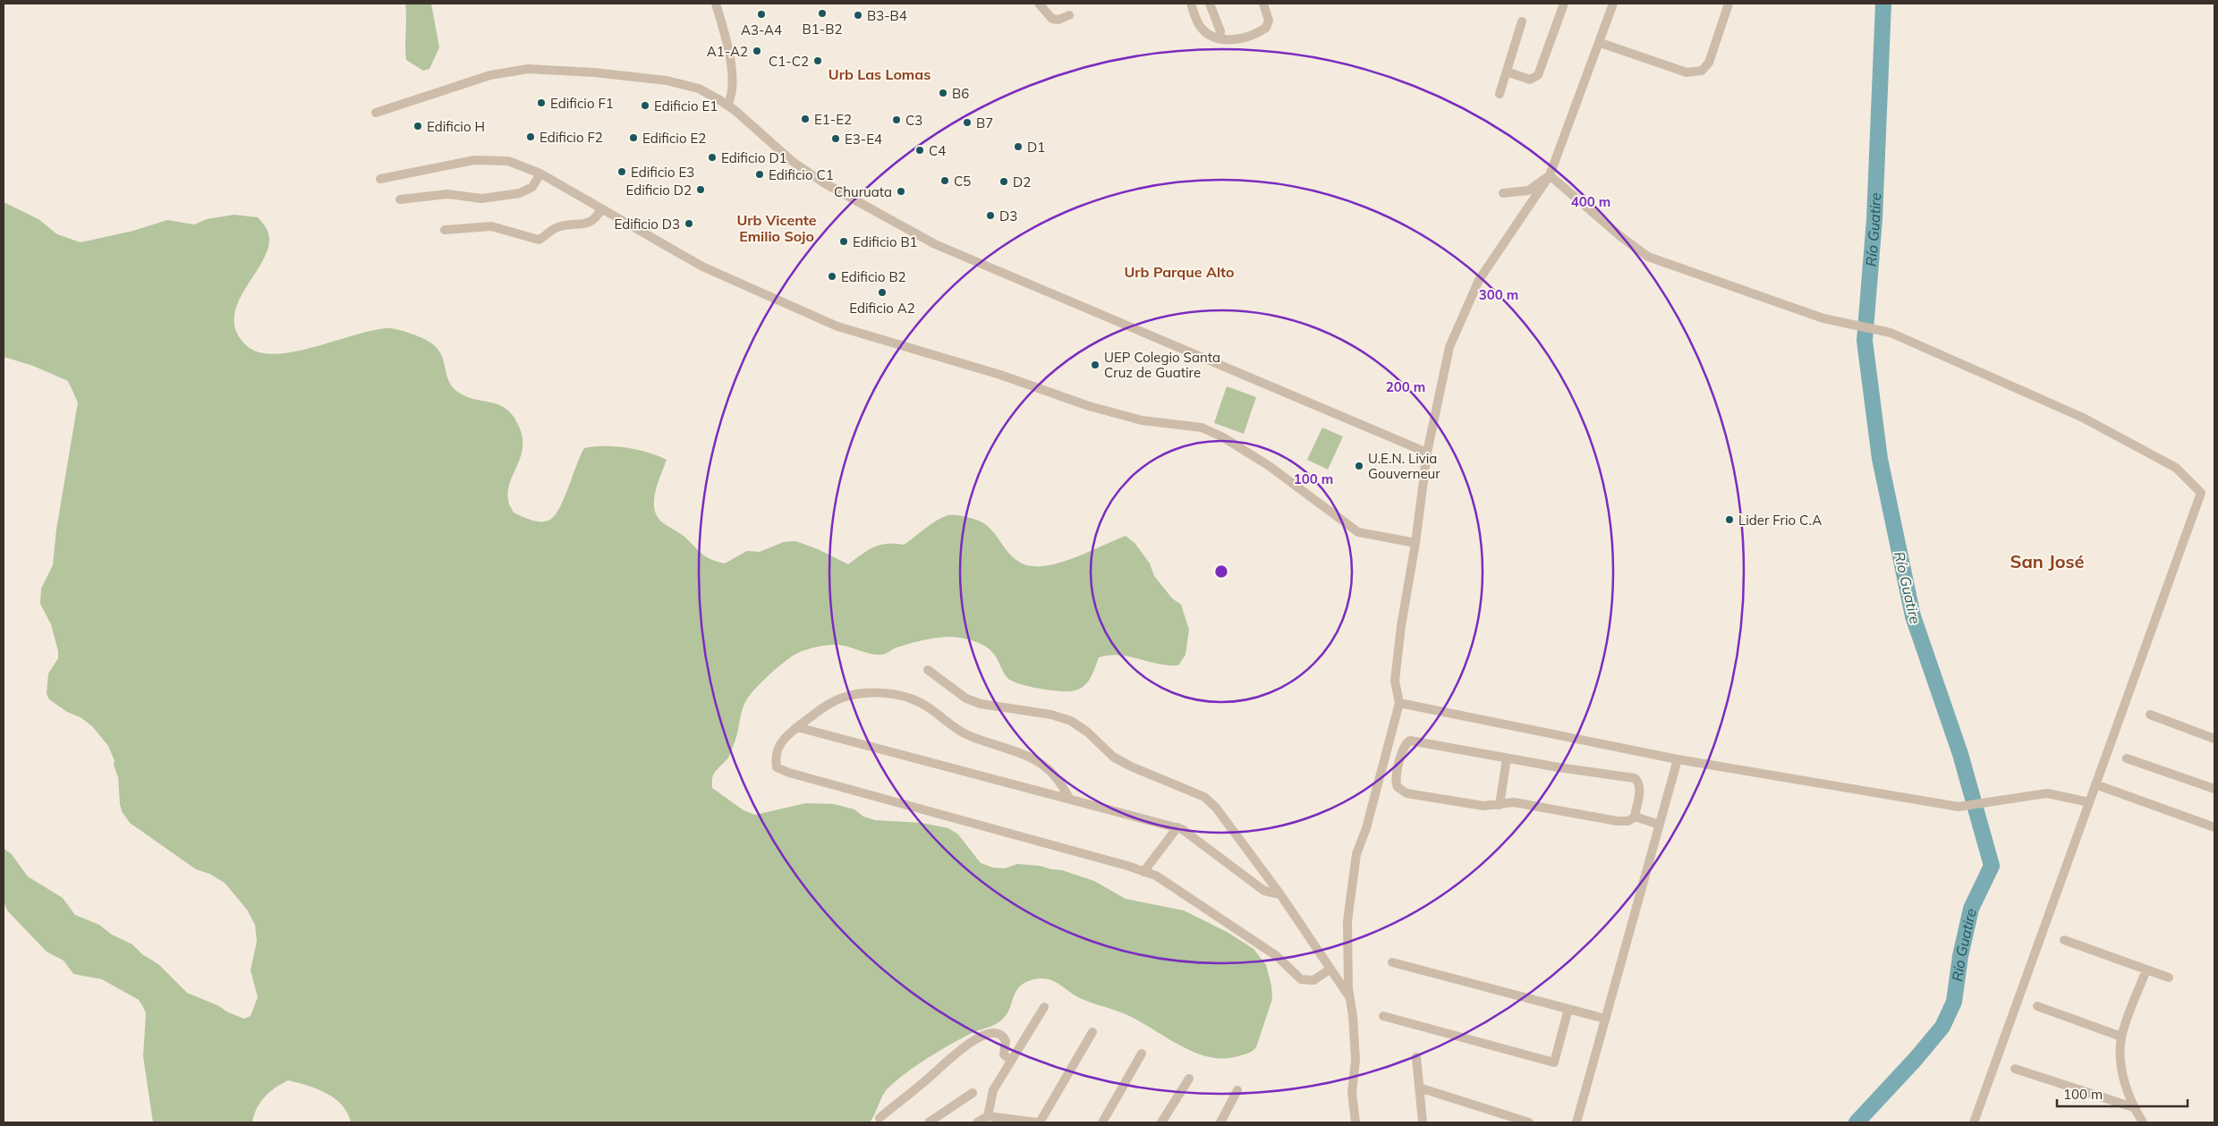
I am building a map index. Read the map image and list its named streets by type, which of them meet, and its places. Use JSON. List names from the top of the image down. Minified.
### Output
{"districts":["Urb Las Lomas","Urb Vicente Emilio Sojo","Urb Parque Alto","San José"],"water":["Río Guatire"],"places":["B1-B2","A3-A4","B3-B4","A1-A2","C1-C2","B6","Edificio F1","Edificio E1","E1-E2","C3","B7","Edificio H","Edificio F2","Edificio E2","E3-E4","D1","C4","Edificio D1","Edificio E3","Edificio C1","C5","D2","Edificio D2","Churuata","D3","Edificio D3","Edificio B1","Edificio B2","Edificio A2","UEP Colegio Santa Cruz de Guatire","U.E.N. Livia Gouverneur","Lider Frio C.A"],"scale_bar":"100 m","rings":["400 m","300 m","200 m","100 m"]}
